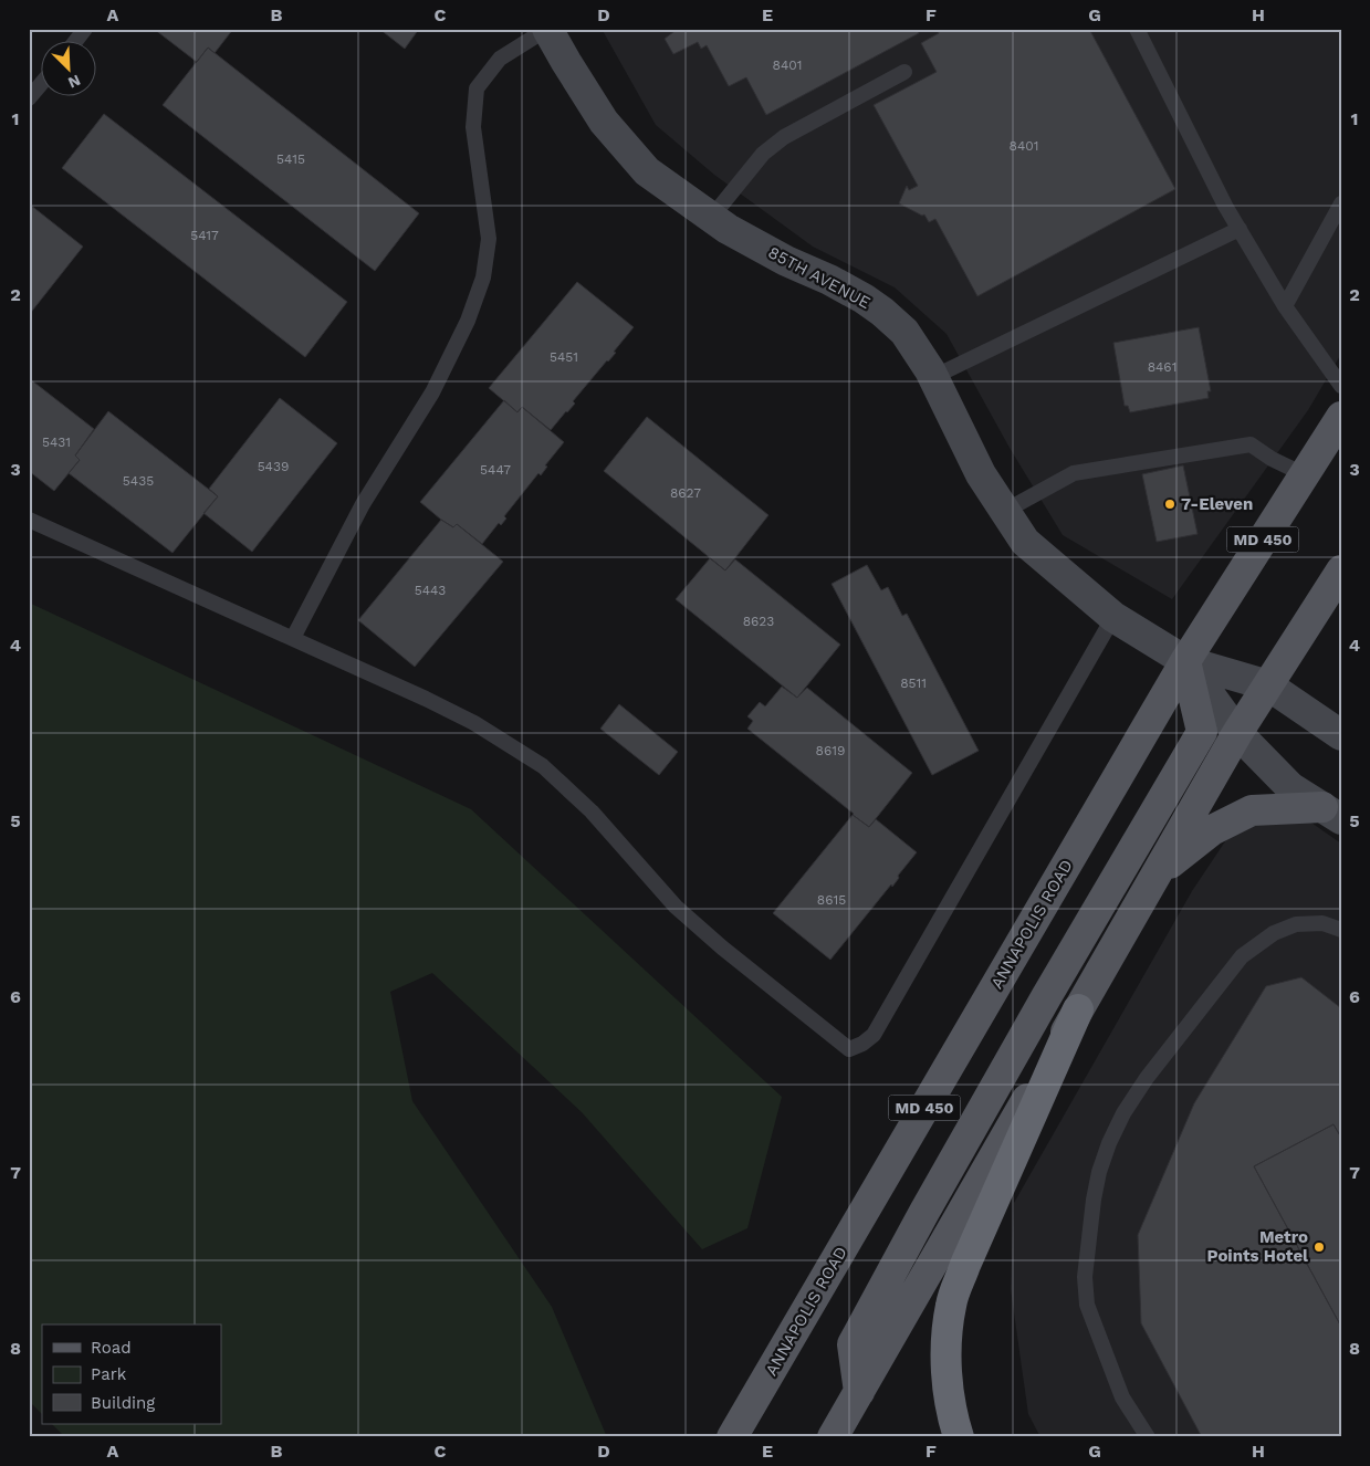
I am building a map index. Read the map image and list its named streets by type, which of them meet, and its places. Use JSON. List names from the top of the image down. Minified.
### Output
{"streets":{"main road":["MD 450","ANNAPOLIS ROAD"],"street":["85TH AVENUE"]},"crossings":[["85TH AVENUE","ANNAPOLIS ROAD"]],"places":["7-Eleven","Metro Points Hotel"],"house_numbers":["8401","8401","5415","5417","5451","8461","5431","5439","5447","5435","8627","5443","8623","8511","8619","8615"],"legend":["Road","Park","Building"],"north":"bottom right","grid":{"columns":["A","B","C","D","E","F","G","H"],"rows":["1","2","3","4","5","6","7","8"]}}
